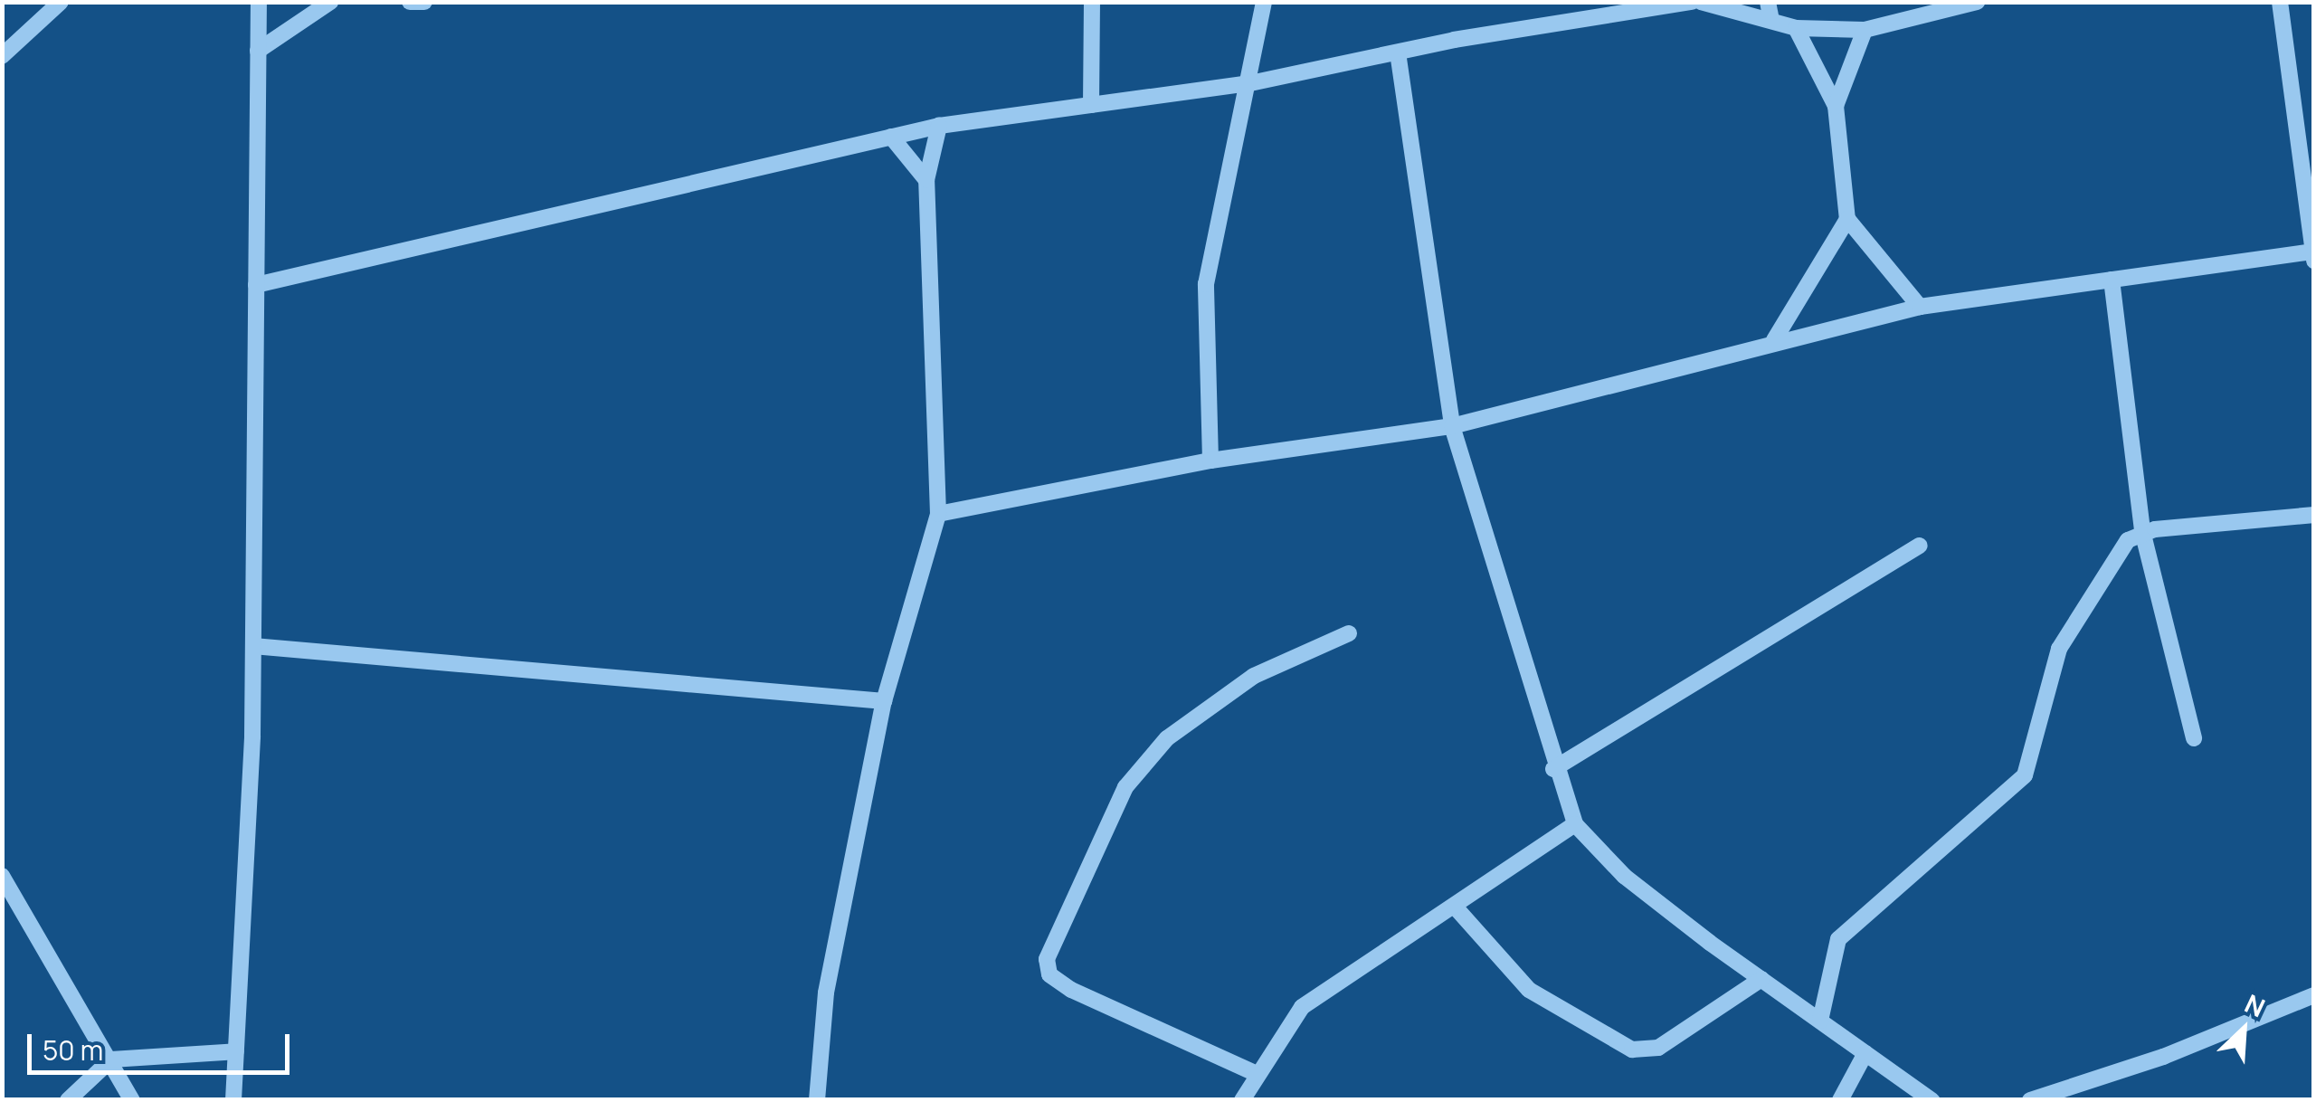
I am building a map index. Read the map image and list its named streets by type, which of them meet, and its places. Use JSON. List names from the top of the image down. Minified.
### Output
{"scale_bar":"50 m","north":"top right"}
